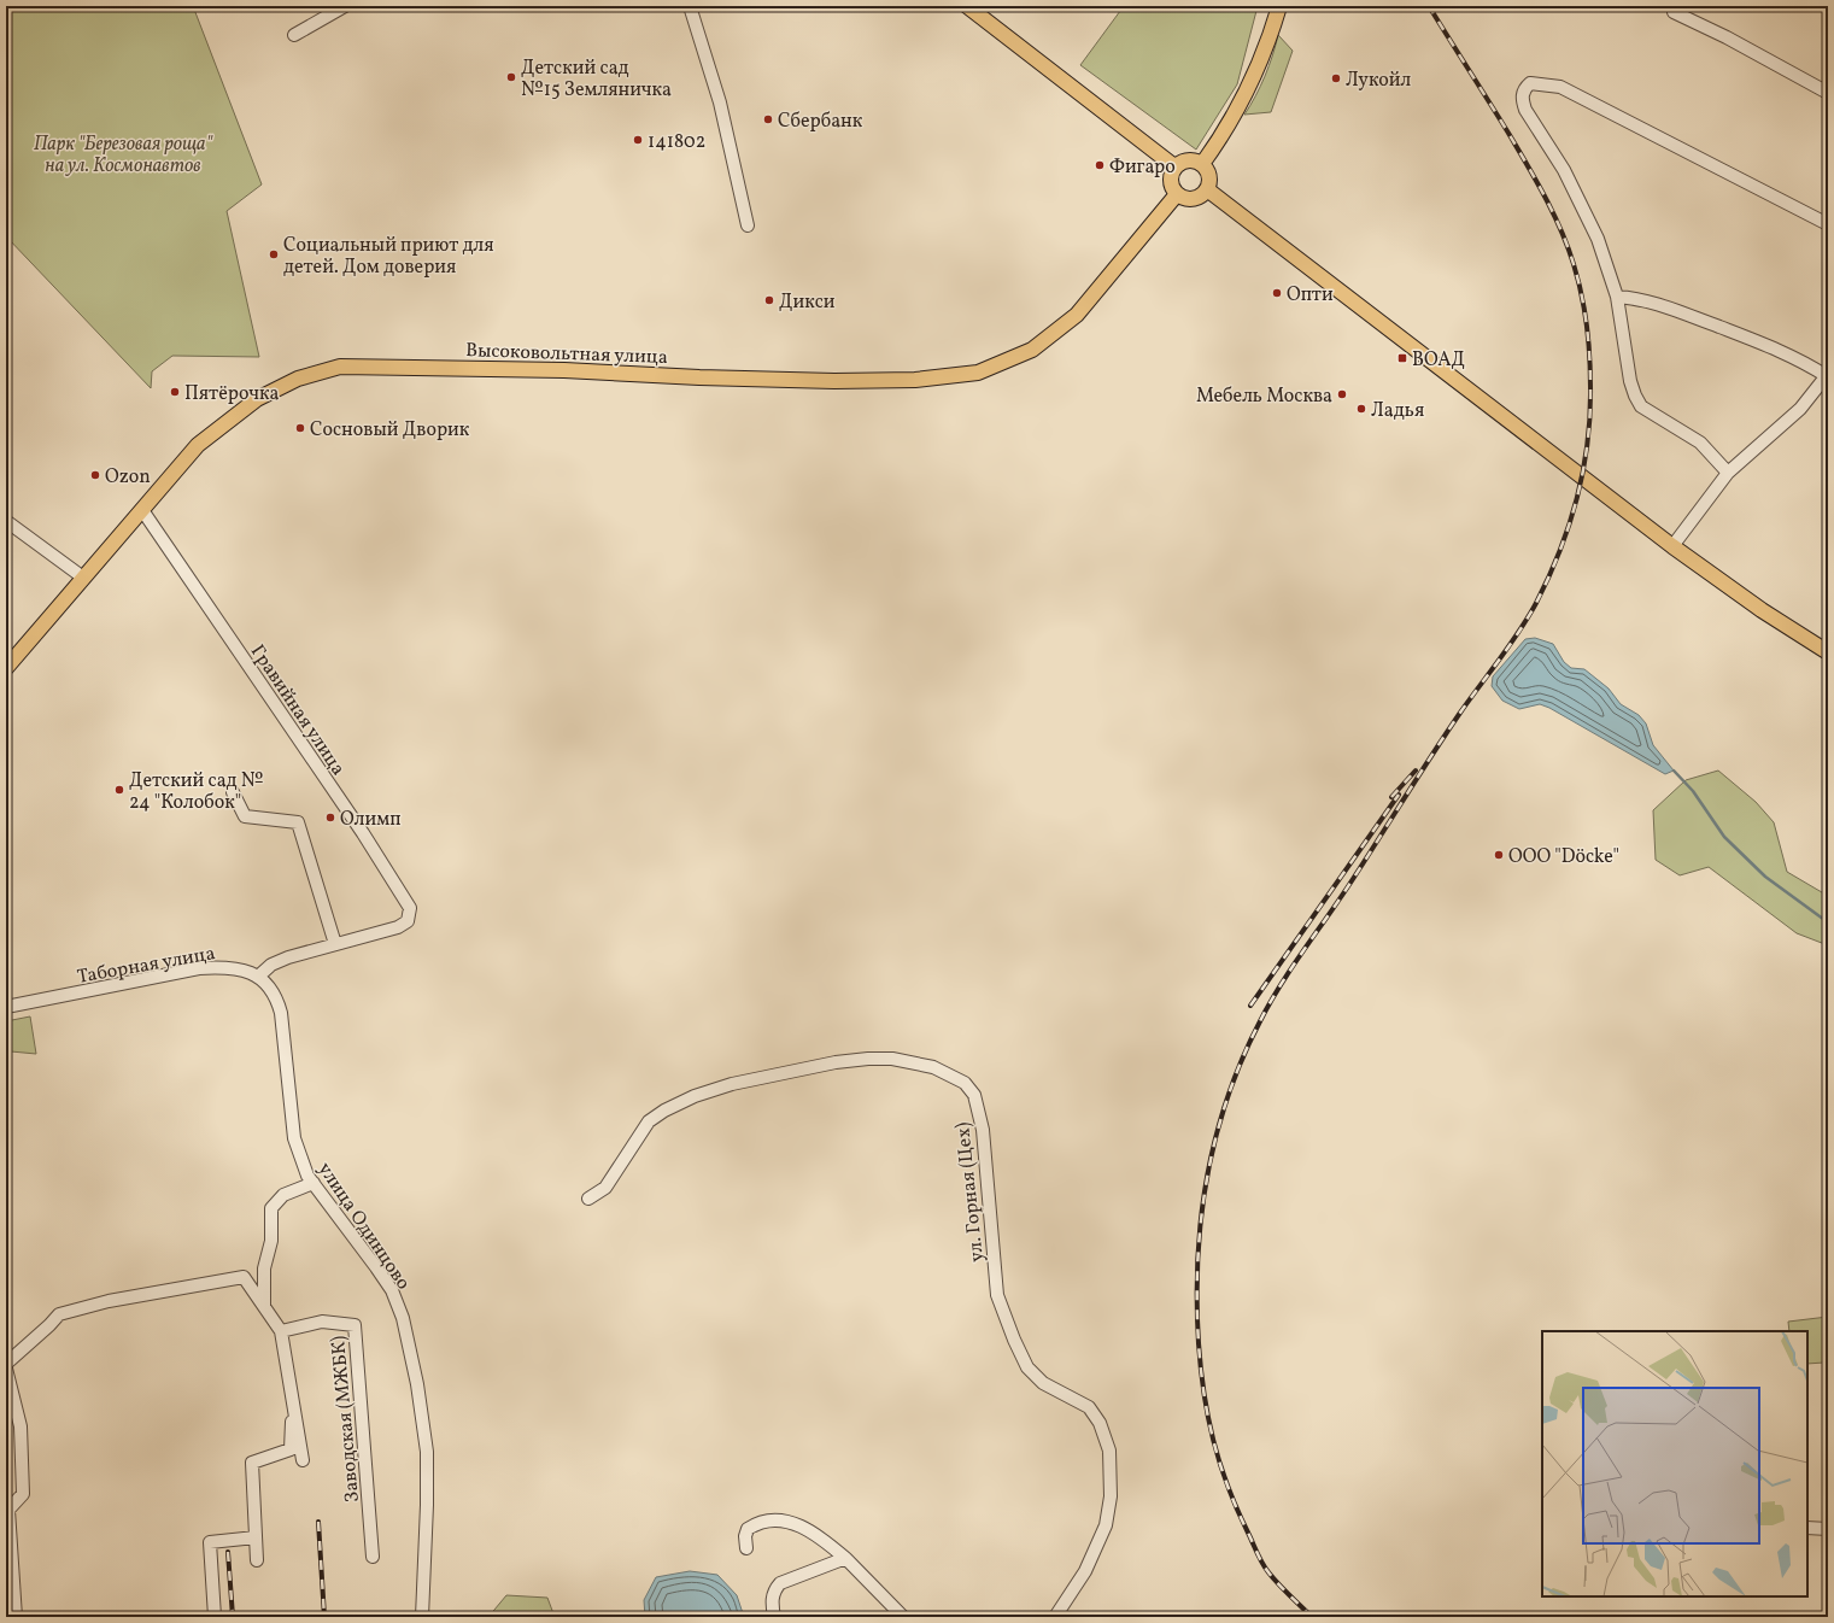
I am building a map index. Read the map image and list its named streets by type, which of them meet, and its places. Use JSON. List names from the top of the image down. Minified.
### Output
{"streets":{"main road":["Высоковольтная улица"],"street":["Гравийная улица","Таборная улица","ул. Горная (Цех)","улица Одинцово","Заводская (МЖБК)"]},"crossings":[["Высоковольтная улица","Гравийная улица"],["Таборная улица","улица Одинцово"]],"parks":["Парк \"Березовая роща\" на ул. Космонавтов"],"places":{"other":["Детский сад №15 Земляничка","Лукойл","Сбербанк","141802","Фигаро","Социальный приют для детей. Дом доверия","Опти","Дикси","Пятёрочка","Мебель Москва","Ладья","Сосновый Дворик","Ozon","Детский сад № 24 \"Колобок\"","Олимп","ООО \"Döcke\""],"transit":["ВОАД"]}}
